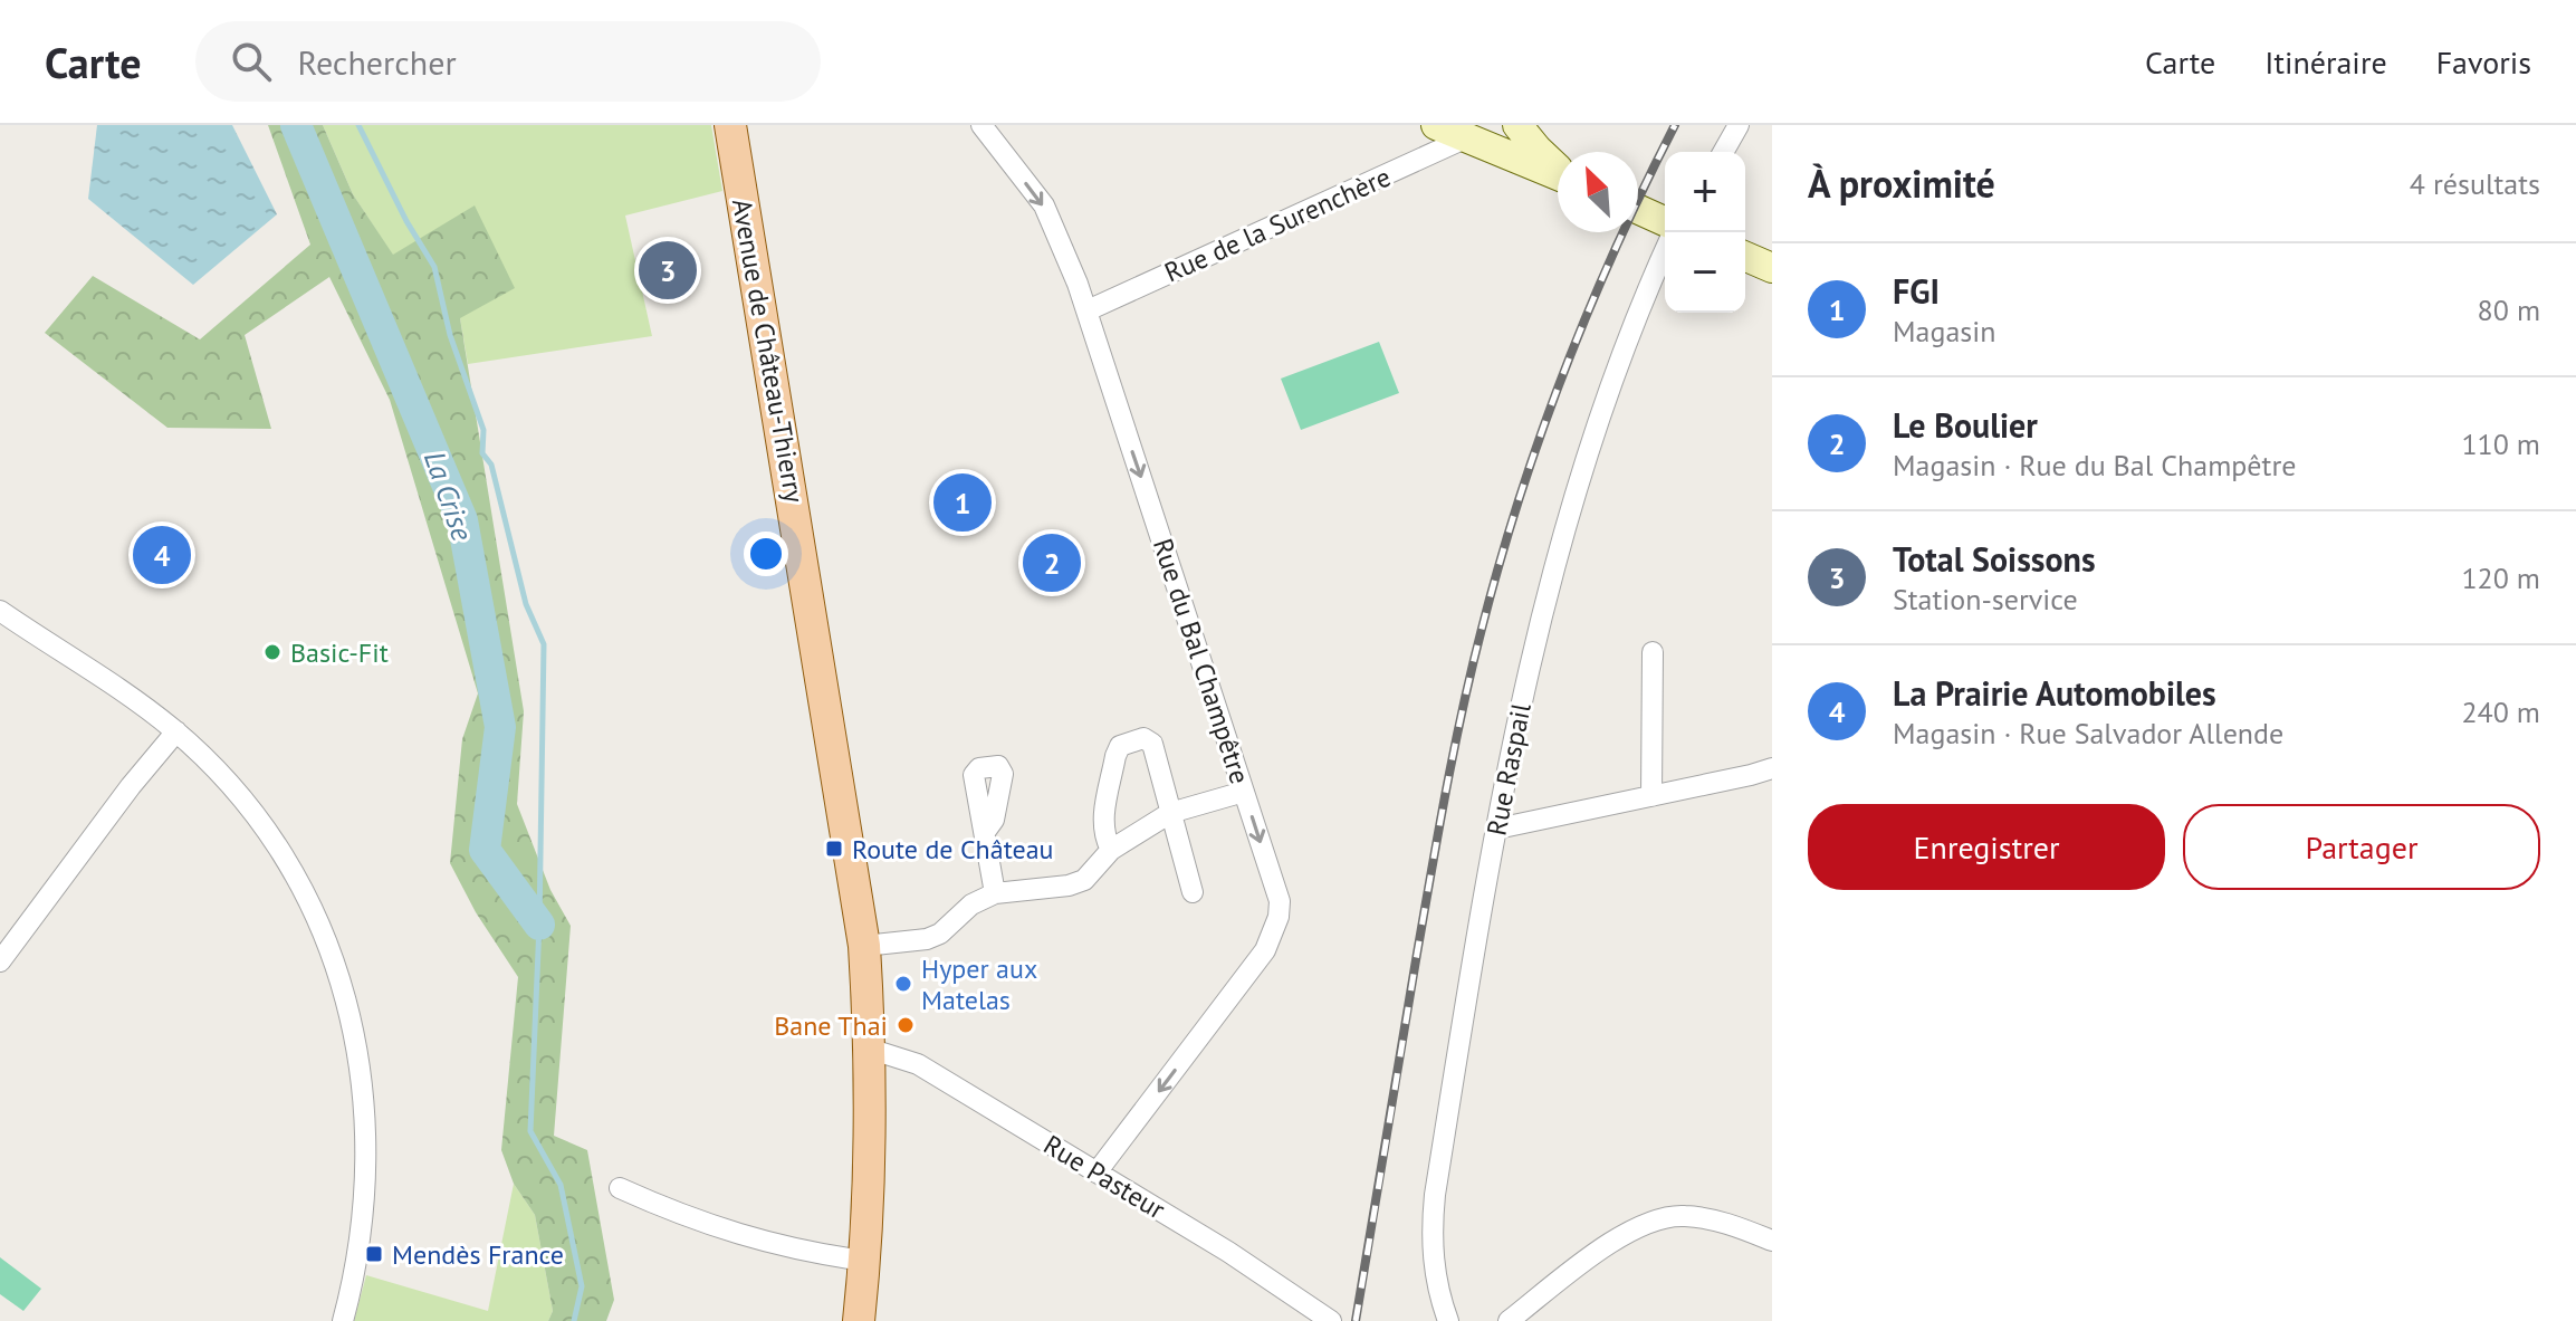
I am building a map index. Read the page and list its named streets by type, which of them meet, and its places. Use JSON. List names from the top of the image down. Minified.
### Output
{"streets":{"main road":["Avenue de Château-Thierry"],"street":["Rue de la Surenchère","Rue du Bal Champêtre","Rue Raspail","Rue Pasteur"]},"crossings":[["Rue de la Surenchère","Rue du Bal Champêtre"],["Avenue de Château-Thierry","Rue Pasteur"],["Rue du Bal Champêtre","Rue Pasteur"]],"one_way":["Rue du Bal Champêtre"],"water":["La Crise"],"places":{"other":["Basic-Fit","Hyper aux Matelas","Bane Thai"],"transit":["Route de Château","Mendès France"]},"north":"top left","page":{"header":"Carte","search":"Rechercher","nav":["Carte","Itinéraire","Favoris"],"heading":["À proximité","4 résultats"],"map_buttons":["+","−"],"pins":["3","1","4","2"],"list":[{"mark":"1","name":"FGI","note":"Magasin","value":"80 m"},{"mark":"2","name":"Le Boulier","note":"Magasin · Rue du Bal Champêtre","value":"110 m"},{"mark":"3","name":"Total Soissons","note":"Station-service","value":"120 m"},{"mark":"4","name":"La Prairie Automobiles","note":"Magasin · Rue Salvador Allende","value":"240 m"}],"buttons":["Enregistrer","Partager"]}}
